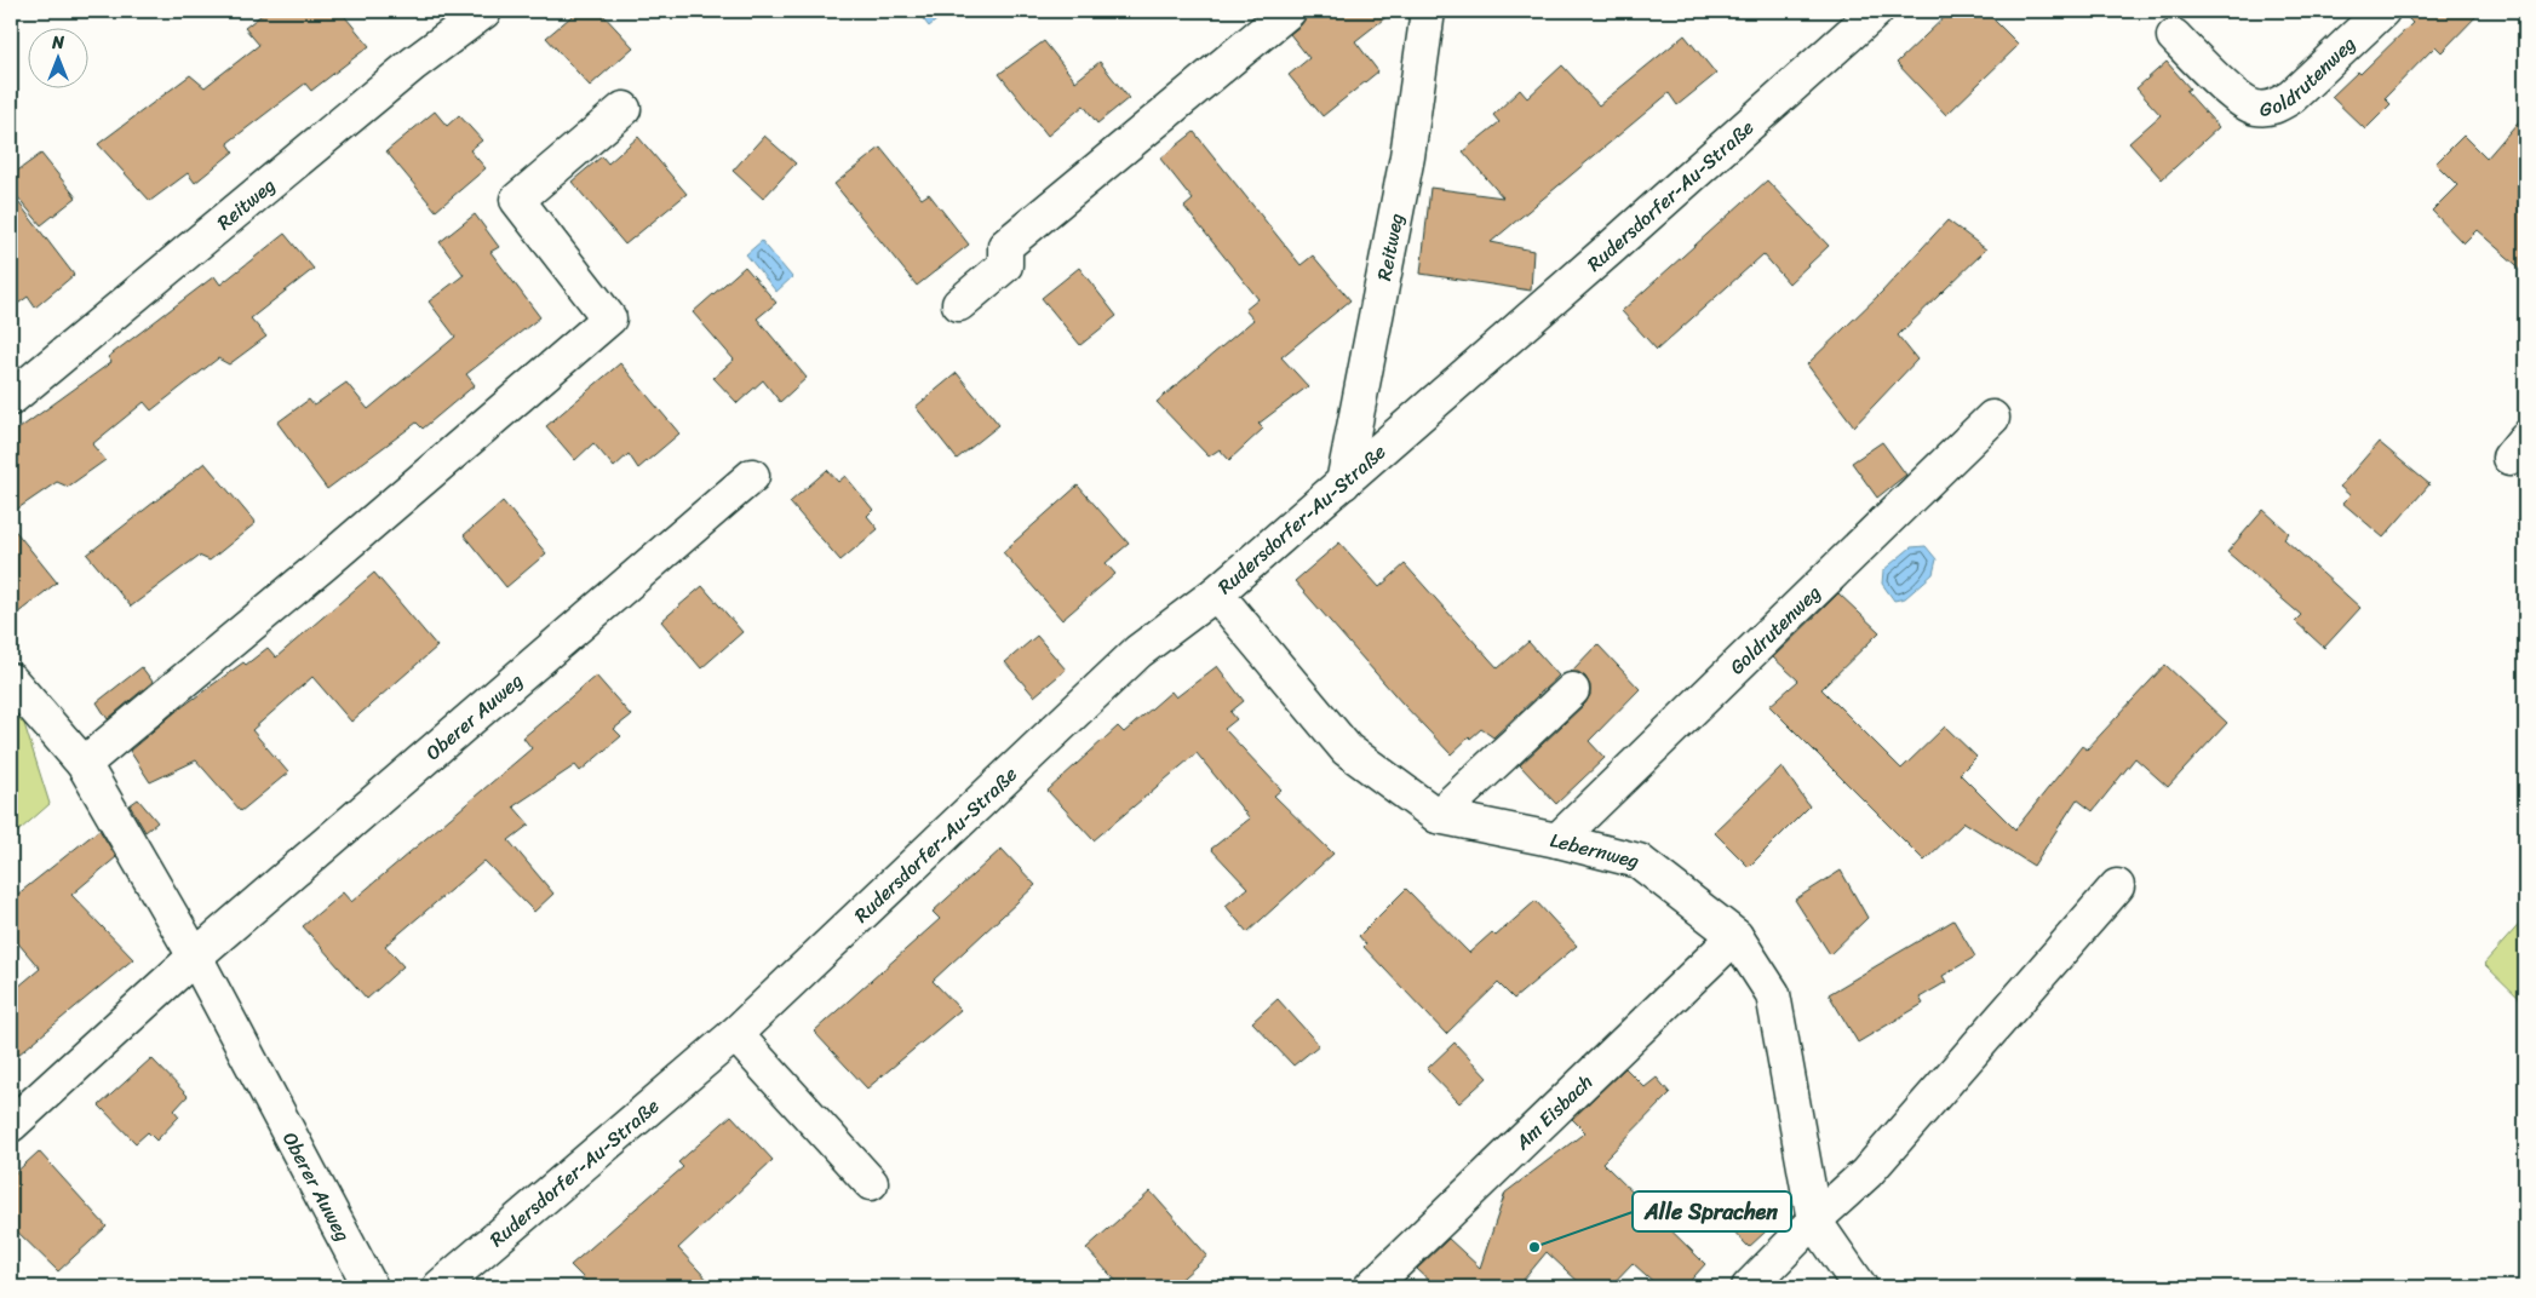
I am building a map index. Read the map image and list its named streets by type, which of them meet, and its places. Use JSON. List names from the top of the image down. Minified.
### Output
{"streets":{"street":["Goldrutenweg","Rudersdorfer-Au-Straße","Reitweg","Oberer Auweg","Lebernweg","Am Eisbach"]},"crossings":[["Goldrutenweg","Lebernweg"],["Rudersdorfer-Au-Straße","Reitweg"],["Rudersdorfer-Au-Straße","Lebernweg"],["Lebernweg","Am Eisbach"]],"places":["Alle Sprachen"],"north":"top"}
